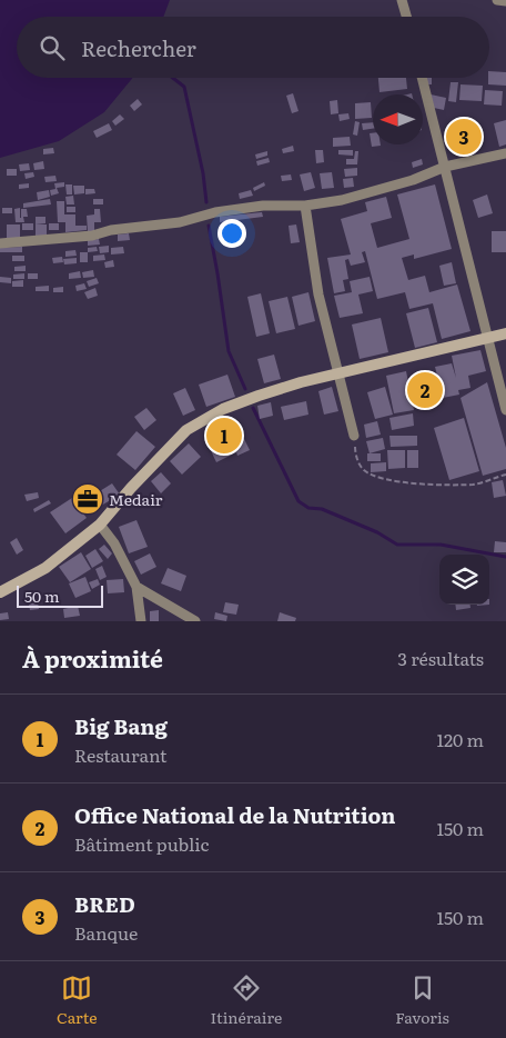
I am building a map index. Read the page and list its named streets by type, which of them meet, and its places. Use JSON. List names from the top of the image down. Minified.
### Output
{"places":{"office":["Medair"]},"scale_bar":"50 m","north":"left","page":{"search":"Rechercher","pins":["3","2","1"],"scale":"50 m","heading":["À proximité","3 résultats"],"list":[{"mark":"1","name":"Big Bang","note":"Restaurant","value":"120 m"},{"mark":"2","name":"Office National de la Nutrition","note":"Bâtiment public","value":"150 m"},{"mark":"3","name":"BRED","note":"Banque","value":"150 m"}],"nav":["Carte","Itinéraire","Favoris"]}}
